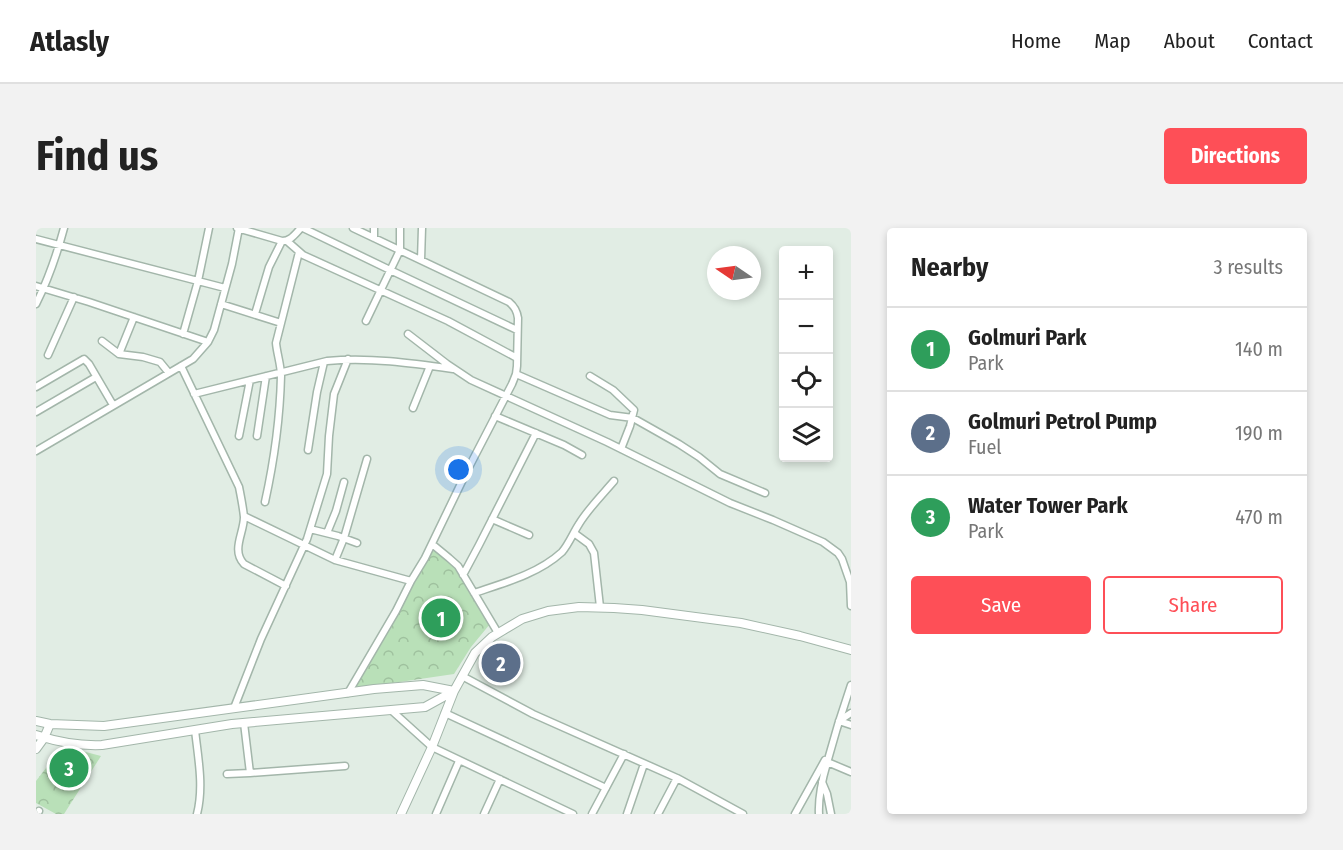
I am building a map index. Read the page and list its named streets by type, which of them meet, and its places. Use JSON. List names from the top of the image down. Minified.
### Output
{"north":"left","page":{"header":"Atlasly","nav":["Home","Map","About","Contact"],"buttons":["Directions",["Save","Share"]],"title":"Find us","heading":["Nearby","3 results"],"map_buttons":["+","−"],"list":[{"mark":"1","name":"Golmuri Park","note":"Park","value":"140 m"},{"mark":"2","name":"Golmuri Petrol Pump","note":"Fuel","value":"190 m"},{"mark":"3","name":"Water Tower Park","note":"Park","value":"470 m"}],"pins":["1","2","3"]}}
